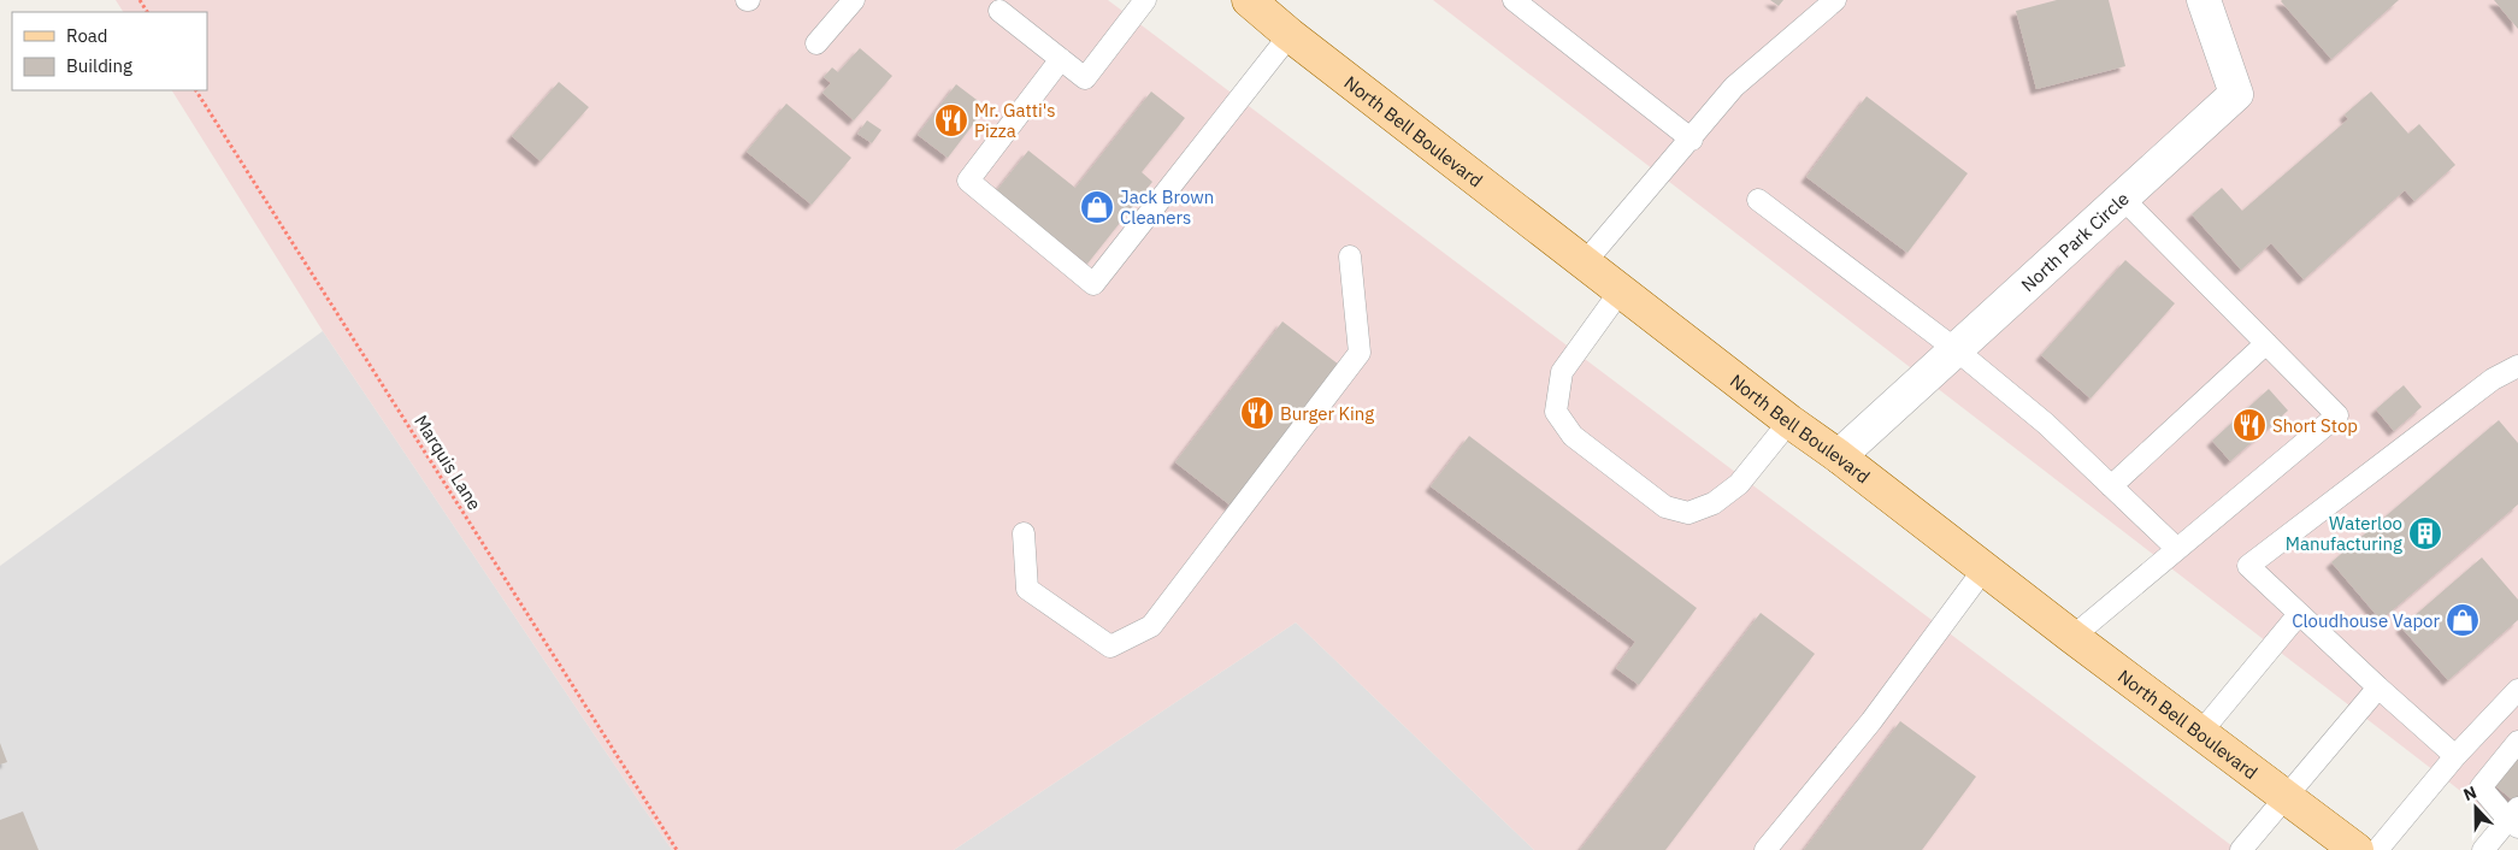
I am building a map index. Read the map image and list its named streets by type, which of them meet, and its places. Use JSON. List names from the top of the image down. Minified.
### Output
{"streets":{"main road":["North Bell Boulevard"],"street":["North Park Circle"],"path":["Marquis Lane"]},"crossings":[["North Bell Boulevard","North Park Circle"]],"places":{"restaurant":["Mr. Gatti's Pizza","Burger King","Short Stop"],"shop":["Jack Brown Cleaners","Cloudhouse Vapor"],"building":["Waterloo Manufacturing"]},"legend":["Road","Building"],"north":"top"}
